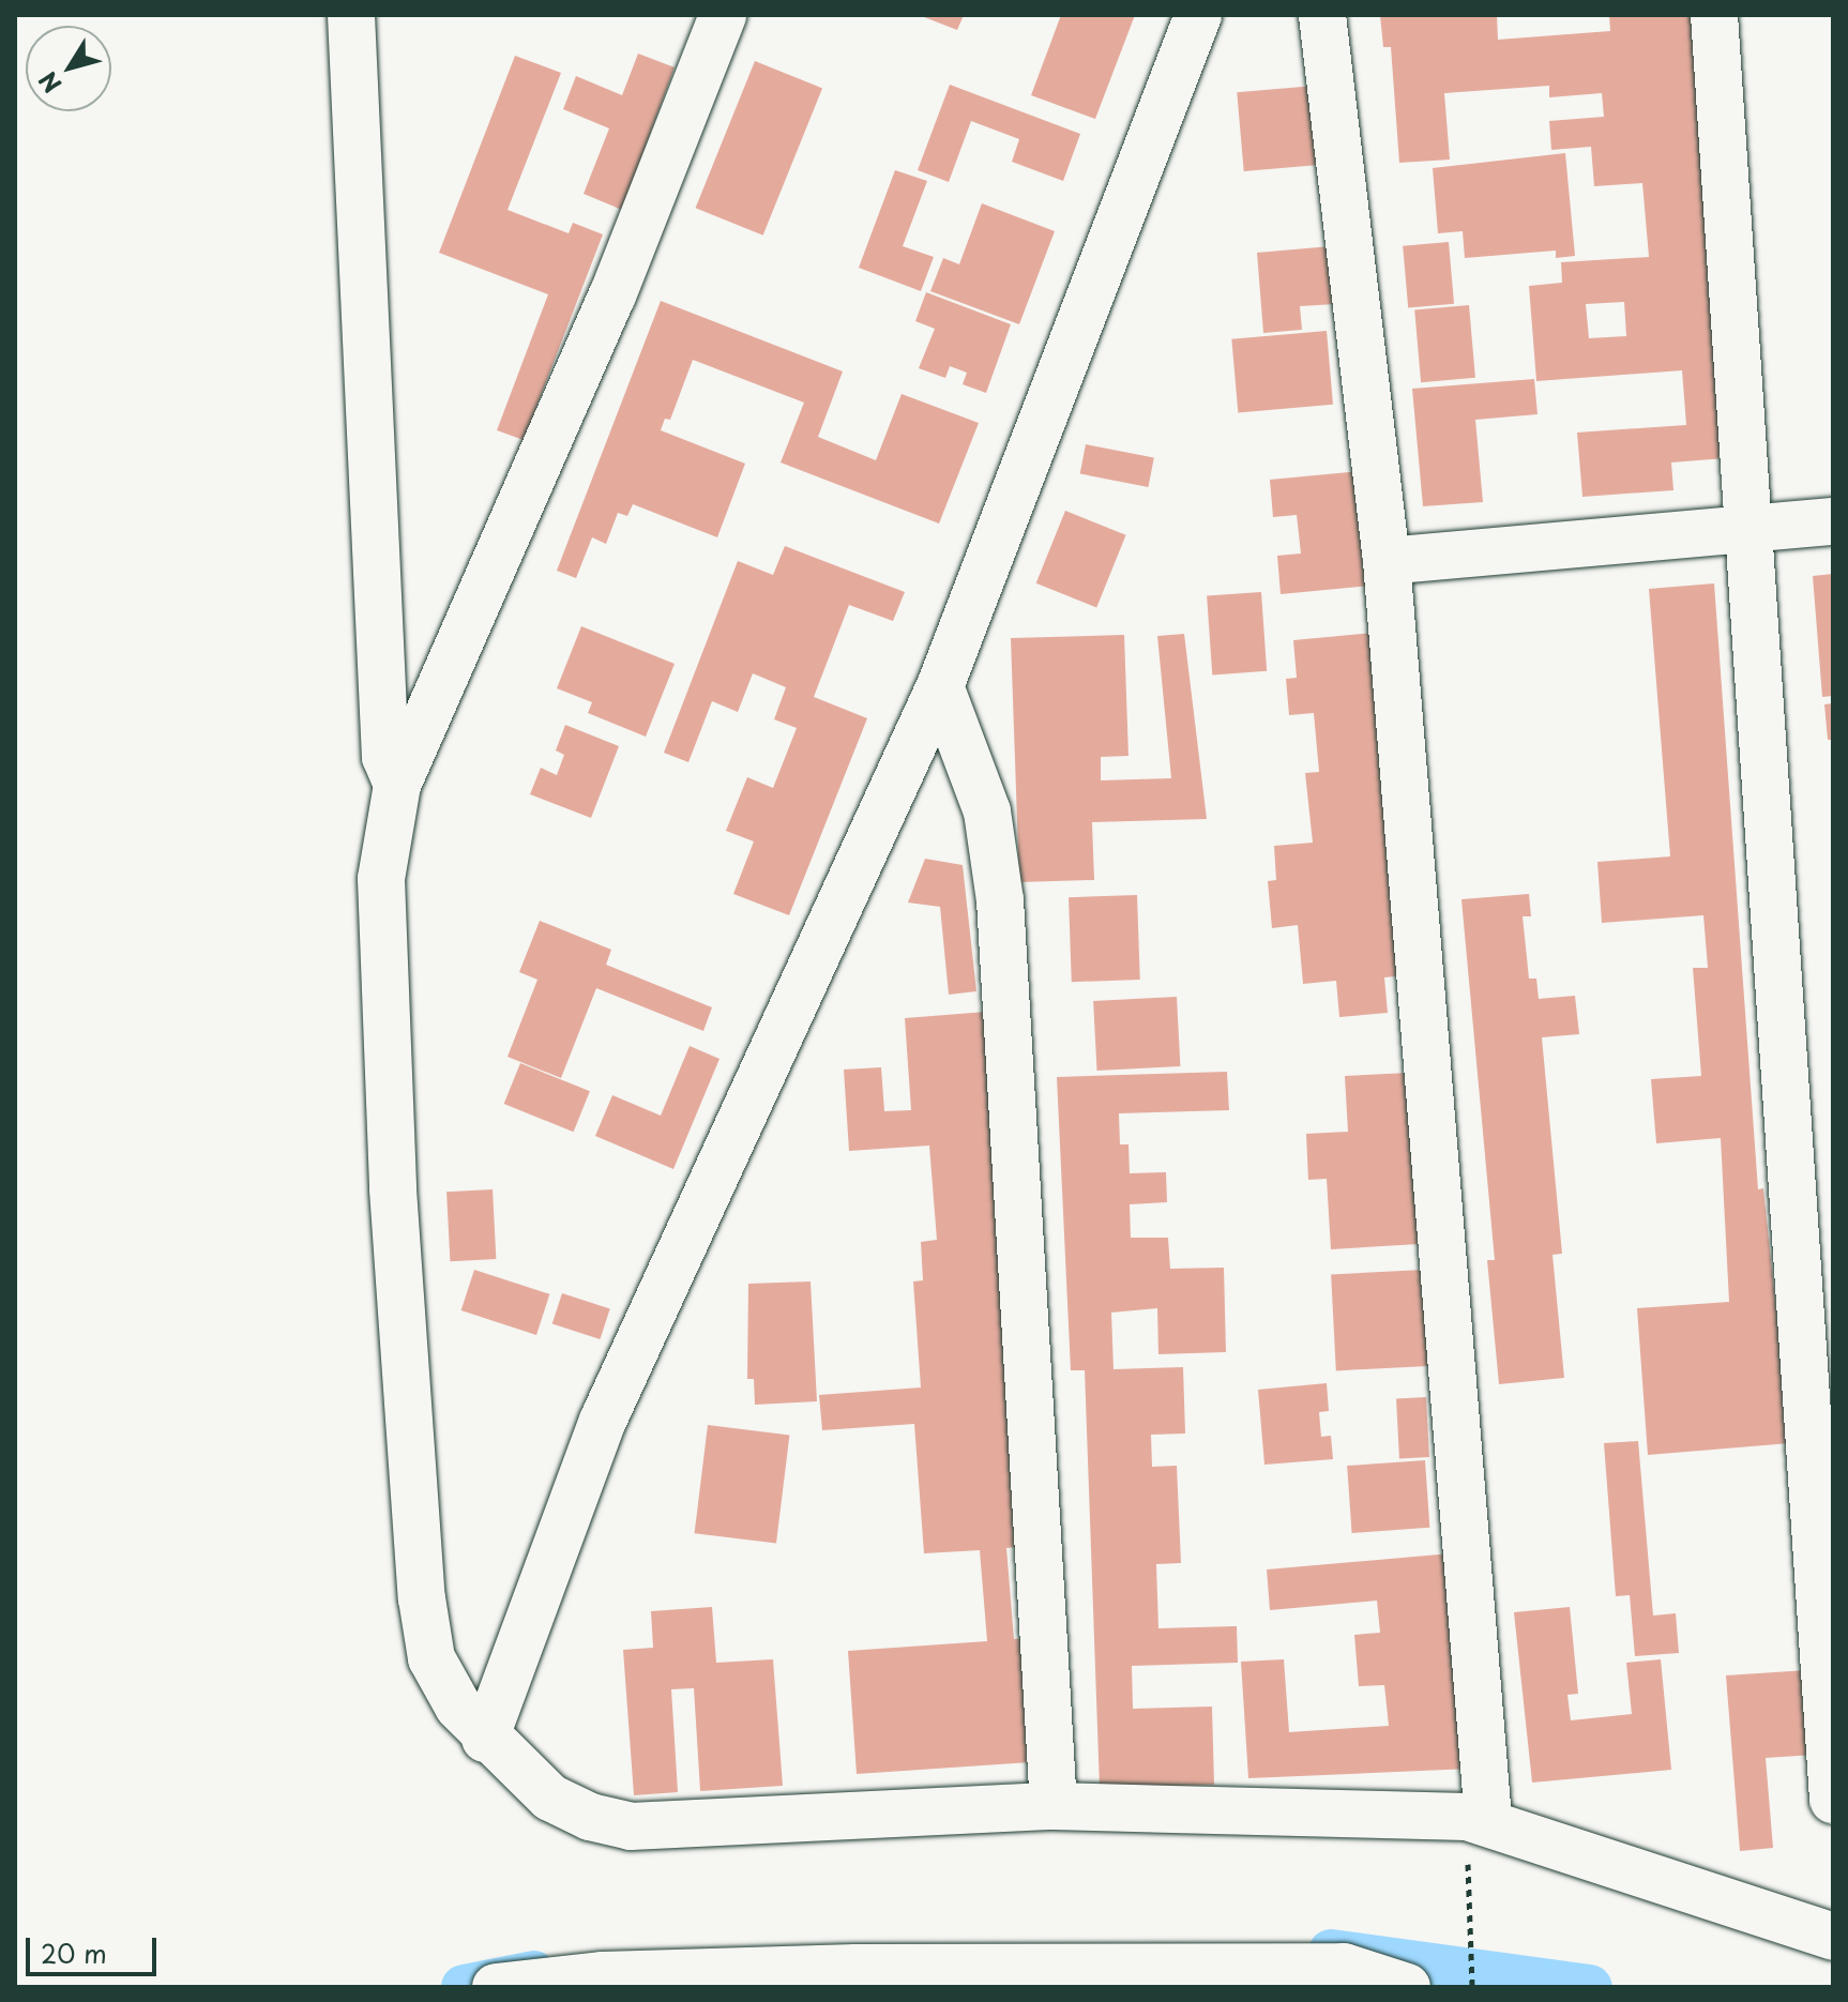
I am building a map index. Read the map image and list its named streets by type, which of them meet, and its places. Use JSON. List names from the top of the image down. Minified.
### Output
{"scale_bar":"20 m","north":"bottom left"}
